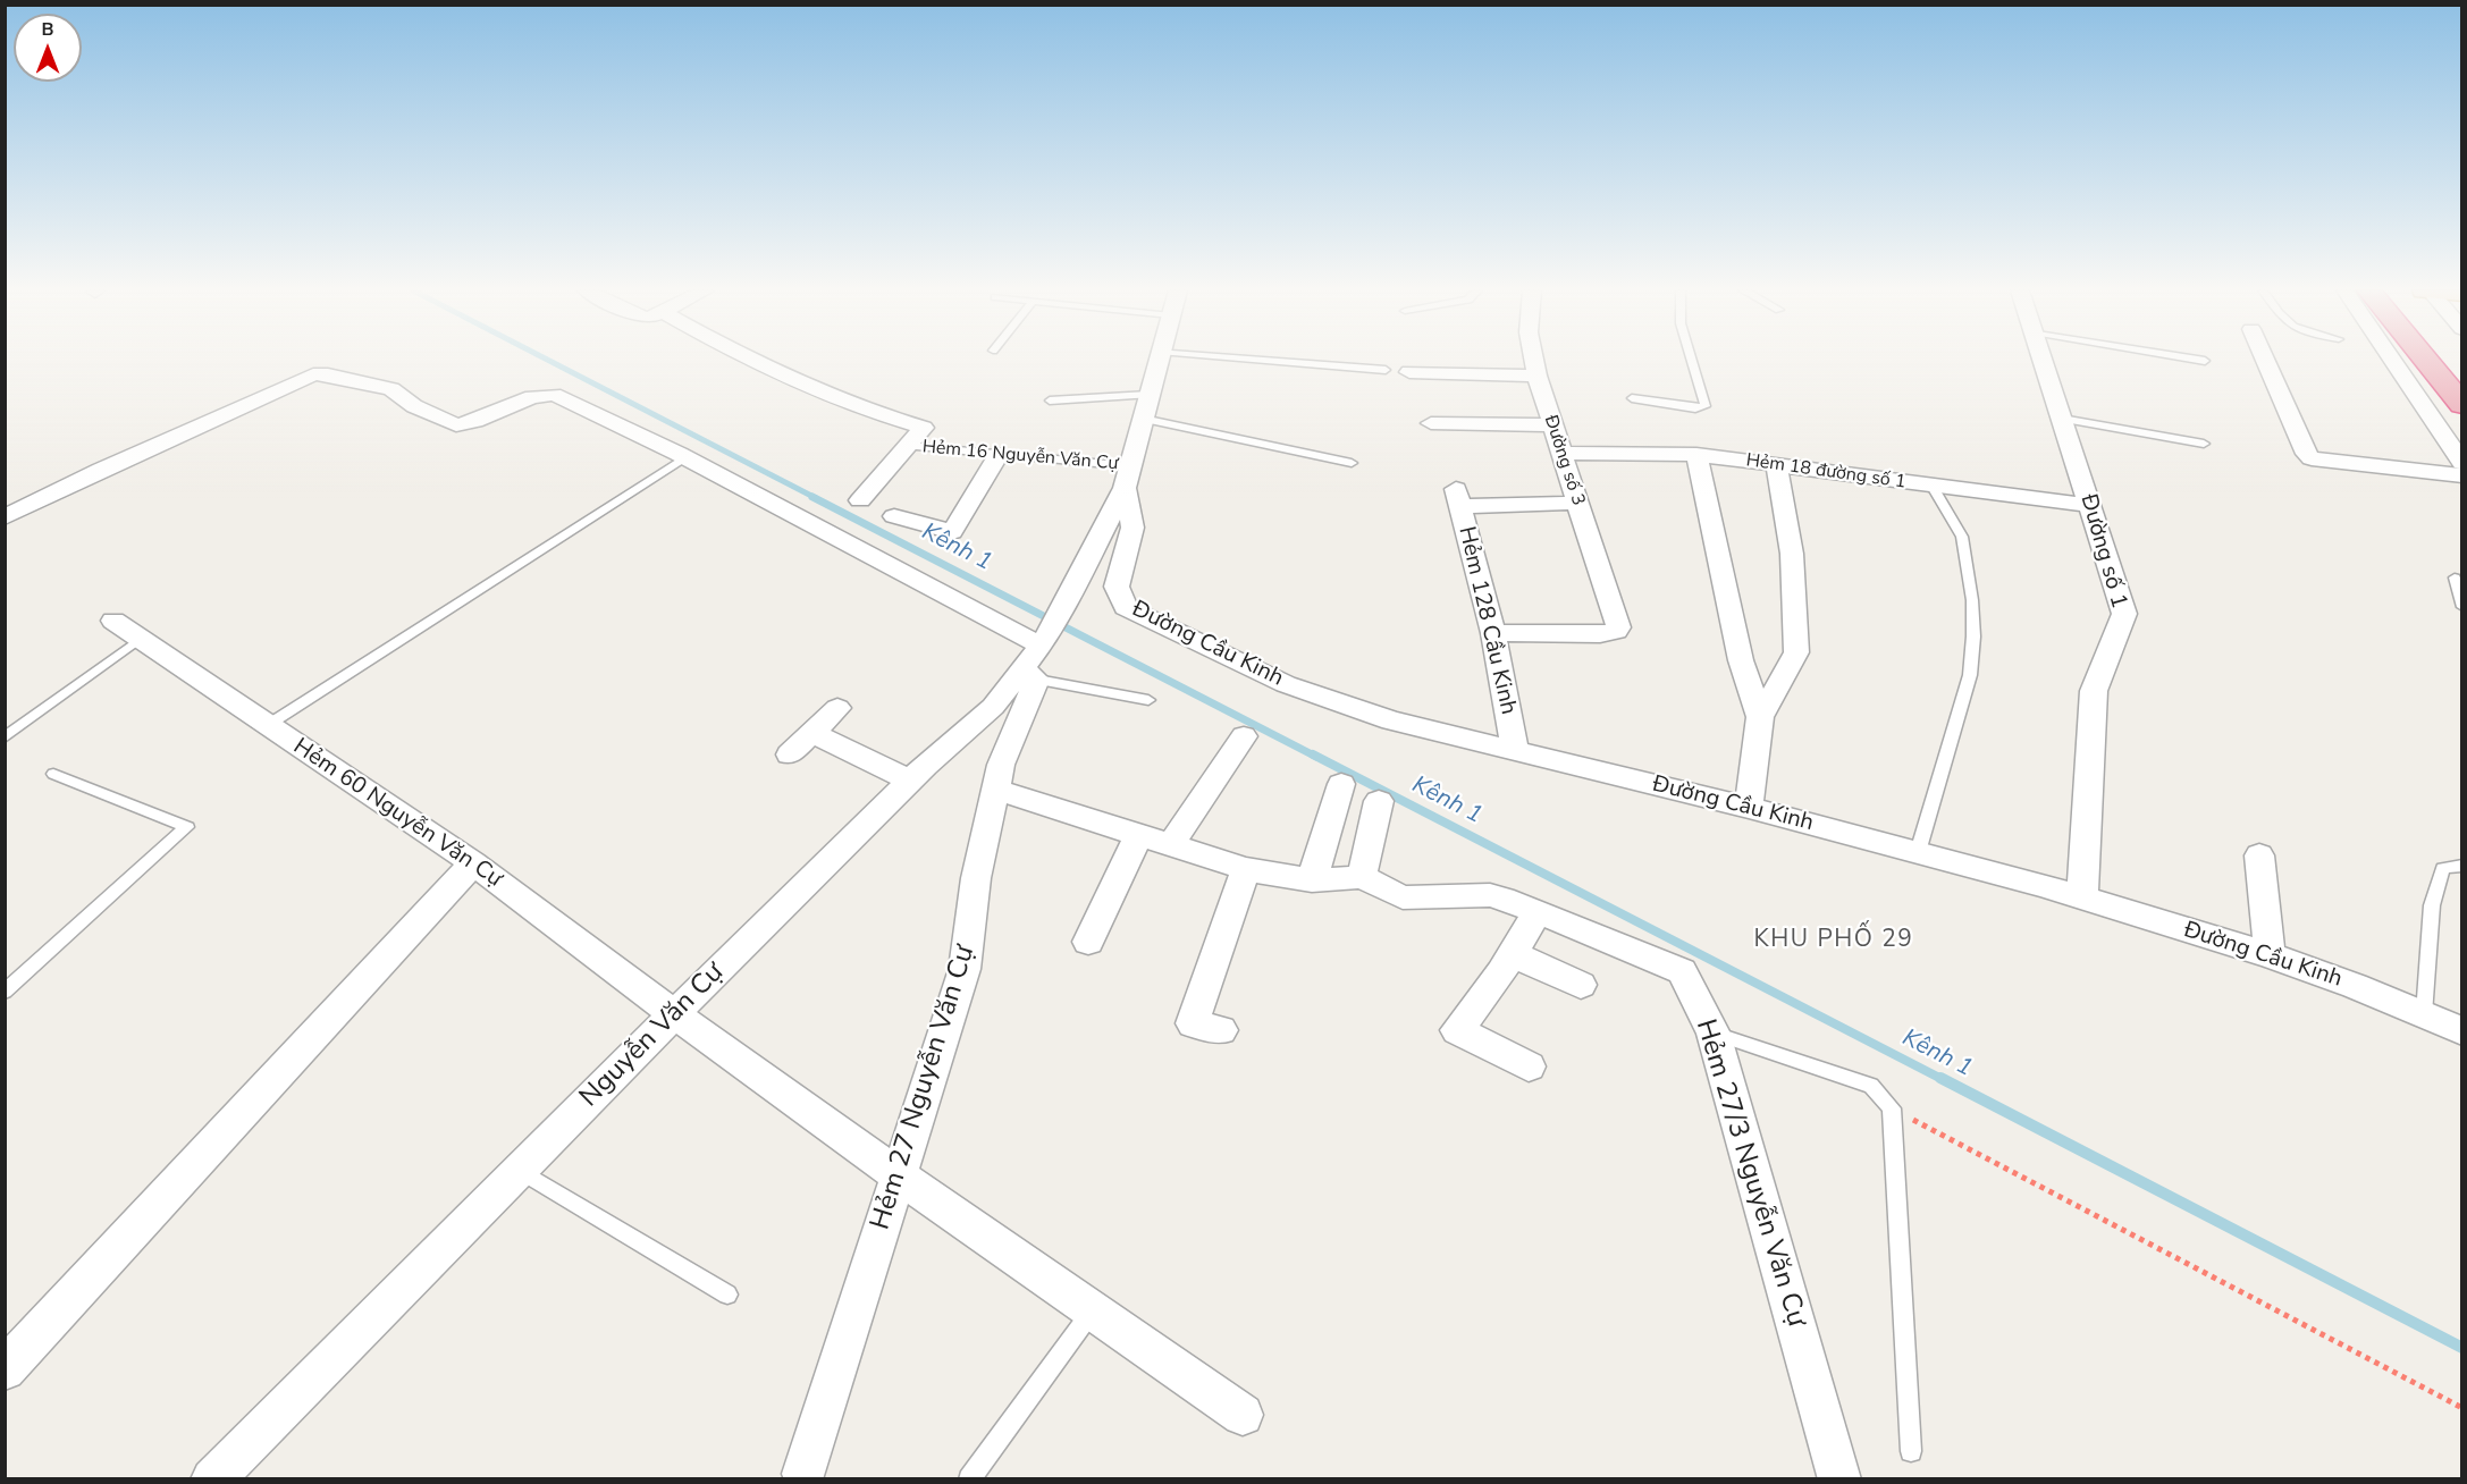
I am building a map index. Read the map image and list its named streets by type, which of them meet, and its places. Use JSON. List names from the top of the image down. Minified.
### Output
{"streets":{"street":["Đường số 3","Hẻm 18 đường số 1","Đường số 1","Hẻm 128 Cầu Kinh","Đường Cầu Kinh","Hẻm 60 Nguyễn Văn Cự","Nguyễn Văn Cự","Hẻm 27 Nguyễn Văn Cự","Hẻm 27/3 Nguyễn Văn Cự"],"lane":["Hẻm 16 Nguyễn Văn Cự"]},"crossings":[["Hẻm 16 Nguyễn Văn Cự","Đường Cầu Kinh"],["Hẻm 16 Nguyễn Văn Cự","Nguyễn Văn Cự"],["Đường số 3","Hẻm 18 đường số 1"],["Đường số 3","Hẻm 128 Cầu Kinh"],["Hẻm 18 đường số 1","Đường số 1"],["Đường số 1","Đường Cầu Kinh"],["Hẻm 128 Cầu Kinh","Đường Cầu Kinh"],["Đường Cầu Kinh","Nguyễn Văn Cự"],["Hẻm 60 Nguyễn Văn Cự","Nguyễn Văn Cự"],["Hẻm 60 Nguyễn Văn Cự","Hẻm 27 Nguyễn Văn Cự"],["Nguyễn Văn Cự","Hẻm 27 Nguyễn Văn Cự"]],"districts":["KHU PHỐ 29"],"water":["Kênh 1"],"north":"top"}
